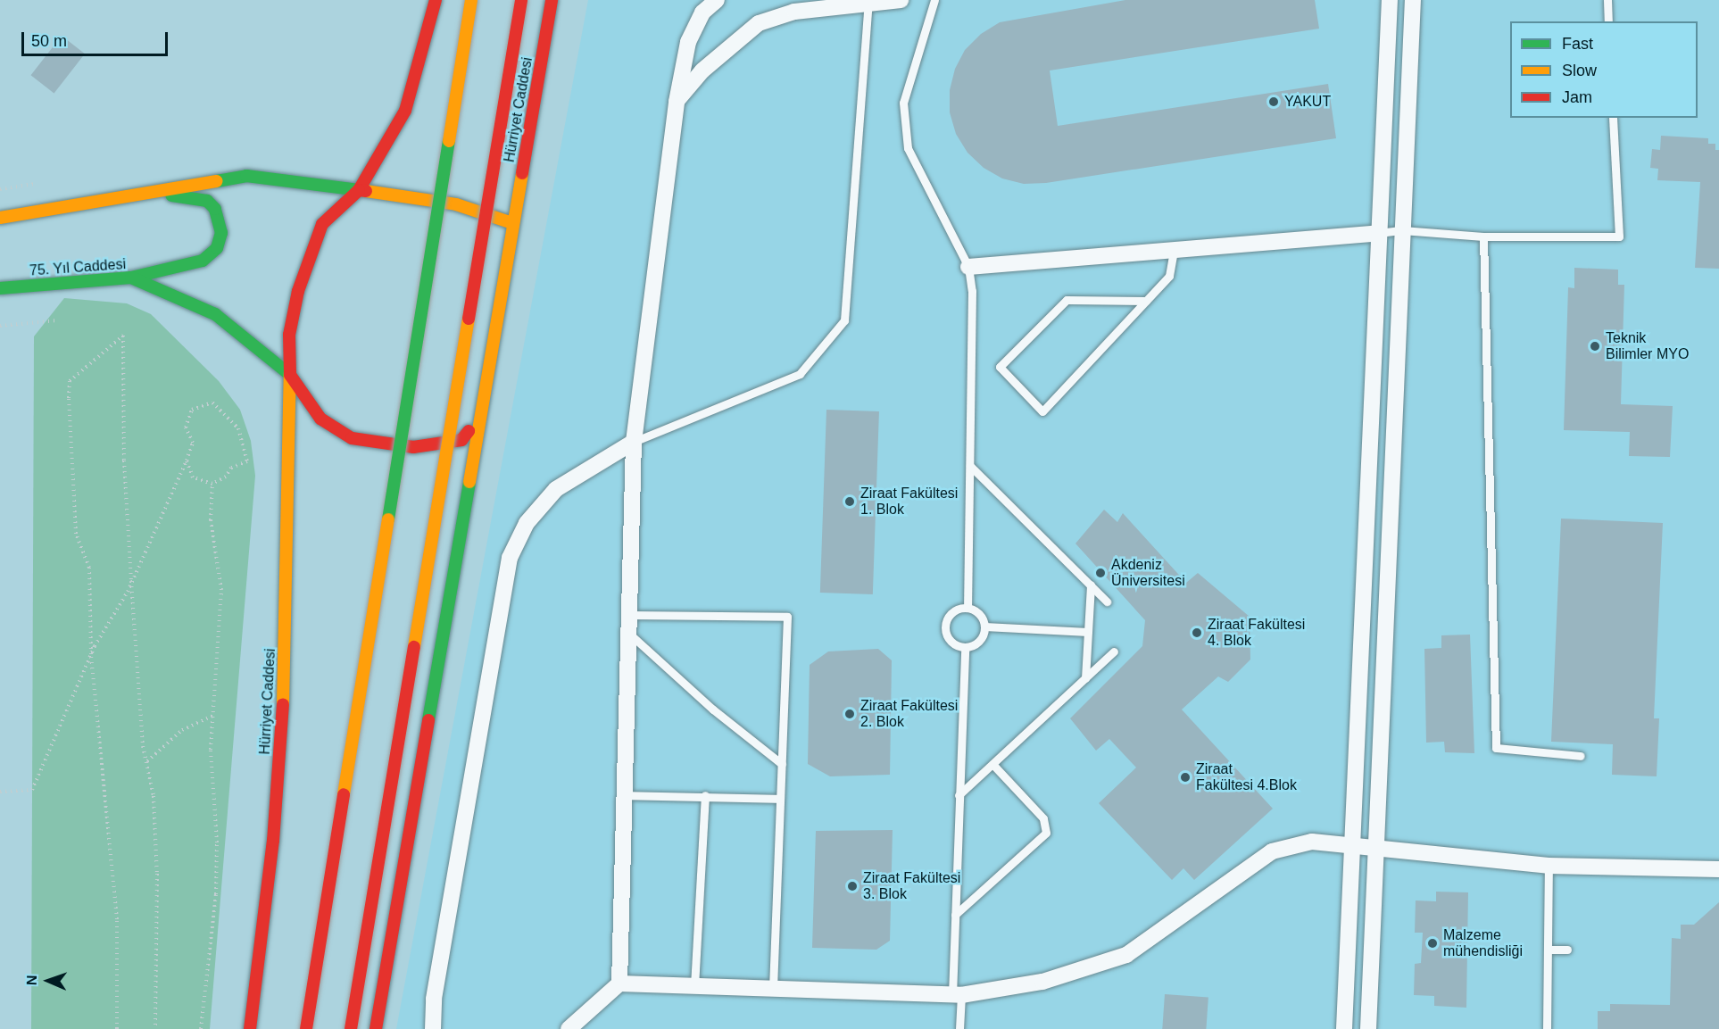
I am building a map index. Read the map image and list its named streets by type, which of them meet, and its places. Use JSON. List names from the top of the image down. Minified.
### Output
{"streets":{"main road":["Hürriyet Caddesi","75. Yıl Caddesi"]},"crossings":[["Hürriyet Caddesi","75. Yıl Caddesi"]],"places":["YAKUT","Teknik Bilimler MYO","Ziraat Fakültesi 1. Blok","Akdeniz Üniversitesi","Ziraat Fakültesi 4. Blok","Ziraat Fakültesi 2. Blok","Ziraat Fakültesi 4.Blok","Ziraat Fakültesi 3. Blok","Malzeme mühendisliği"],"legend":["Fast","Slow","Jam"],"scale_bar":"50 m","north":"left"}
